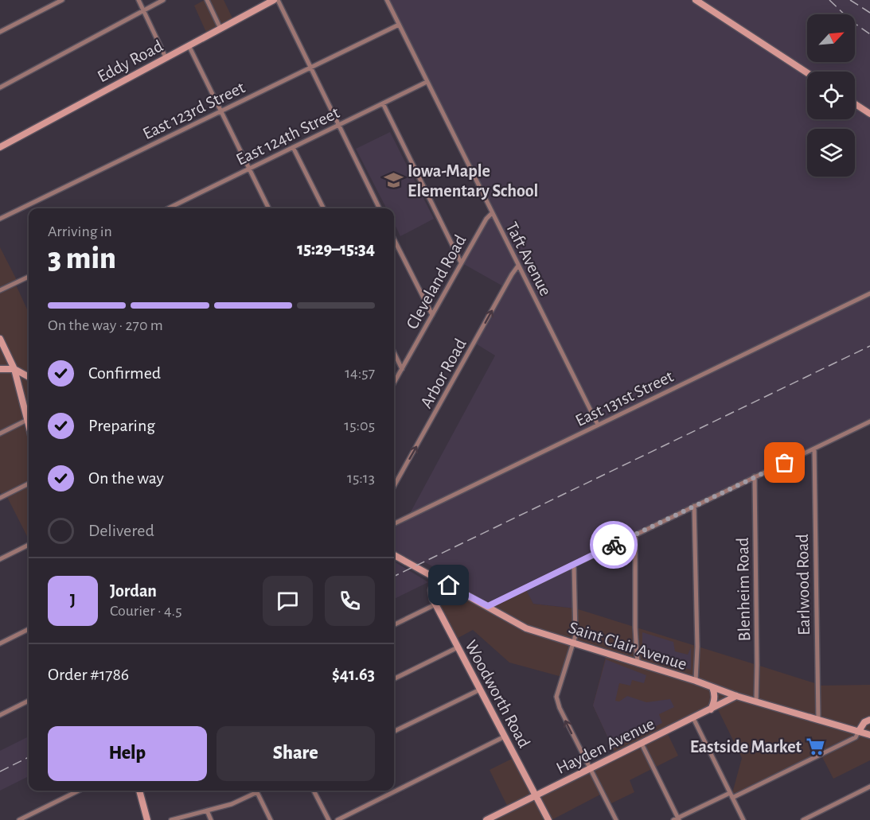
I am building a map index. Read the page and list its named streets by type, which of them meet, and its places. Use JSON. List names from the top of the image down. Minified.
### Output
{"streets":{"street":["Eddy Road","East 123rd Street","East 124th Street","Taft Avenue","Cleveland Road","Arbor Road","East 131st Street","Earlwood Road","Blenheim Road","Saint Clair Avenue","Woodworth Road","Hayden Avenue"]},"crossings":[["East 123rd Street","Taft Avenue"],["East 124th Street","Taft Avenue"],["Taft Avenue","Cleveland Road"],["Taft Avenue","Arbor Road"],["Taft Avenue","East 131st Street"],["Earlwood Road","Saint Clair Avenue"],["Blenheim Road","Saint Clair Avenue"],["Saint Clair Avenue","Woodworth Road"],["Saint Clair Avenue","Hayden Avenue"],["Woodworth Road","Hayden Avenue"]],"one_way":["Arbor Road"],"places":{"school or university":["Iowa-Maple Elementary School"],"supermarket":["Eastside Market"]},"north":"top right","page":{"heading":["3 min","Arriving in","15:29–15:34"],"panel":["Jordan","Courier · 4.5","Order #1786","$41.63"],"bar":"On the way · 270 m","list":[["Confirmed","14:57"],["Preparing","15:05"],["On the way","15:13"],"Delivered"],"round":"J","buttons":["Help","Share"]}}
